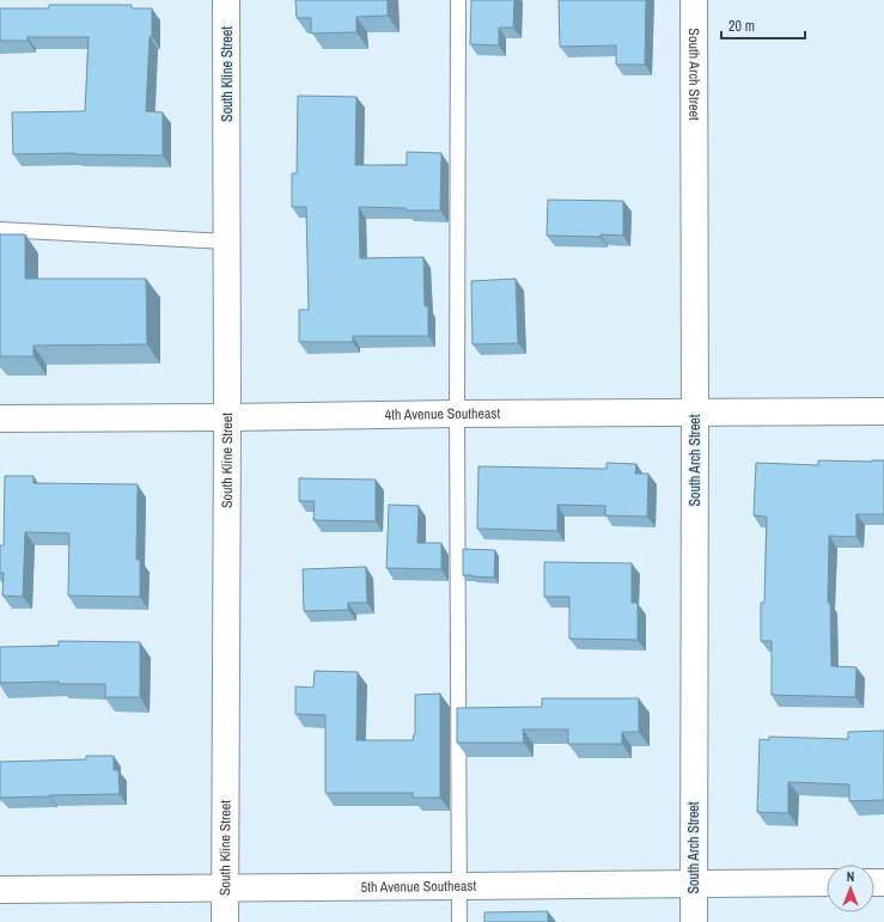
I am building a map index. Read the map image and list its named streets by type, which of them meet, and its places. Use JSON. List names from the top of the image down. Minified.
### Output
{"streets":{"street":["South Kline Street","South Arch Street","4th Avenue Southeast","5th Avenue Southeast"]},"crossings":[["South Kline Street","4th Avenue Southeast"],["South Kline Street","5th Avenue Southeast"],["South Arch Street","4th Avenue Southeast"],["South Arch Street","5th Avenue Southeast"]],"scale_bar":"20 m","north":"top"}
